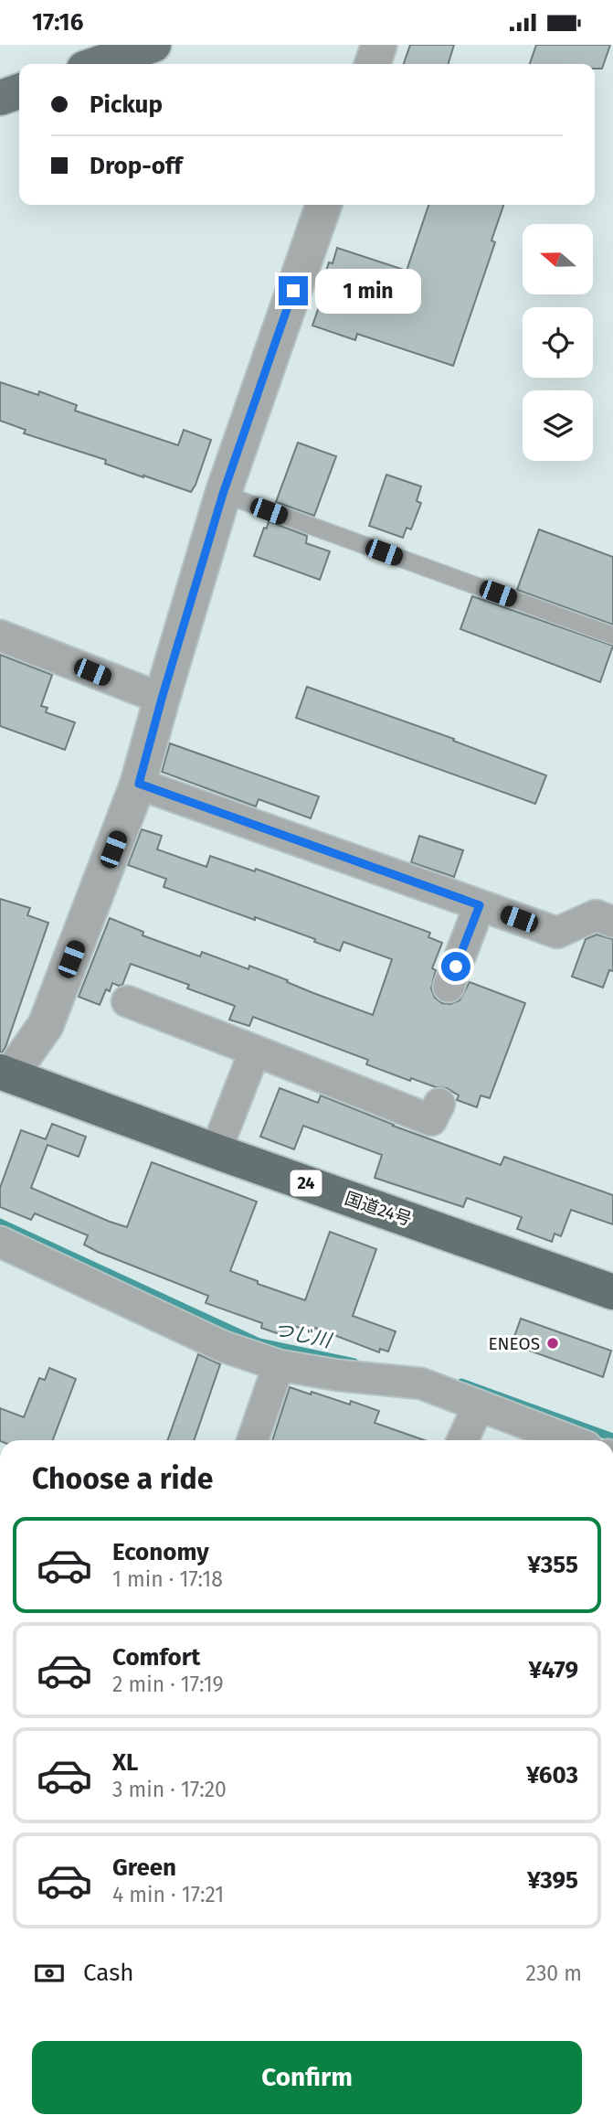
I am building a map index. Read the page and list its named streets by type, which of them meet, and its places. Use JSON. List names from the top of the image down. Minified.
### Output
{"streets":{"highway":["24","国道24号"]},"water":["つじ川"],"places":["ENEOS"],"north":"left","page":{"status":"17:16","banner":["Pickup","Drop-off"],"bubble":"1 min","heading":"Choose a ride","list":[{"name":"Economy","note":"1 min · 17:18","value":"¥355"},{"name":"Comfort","note":"2 min · 17:19","value":"¥479"},{"name":"XL","note":"3 min · 17:20","value":"¥603"},{"name":"Green","note":"4 min · 17:21","value":"¥395"}],"pay":["Cash","230 m"],"buttons":"Confirm"}}
